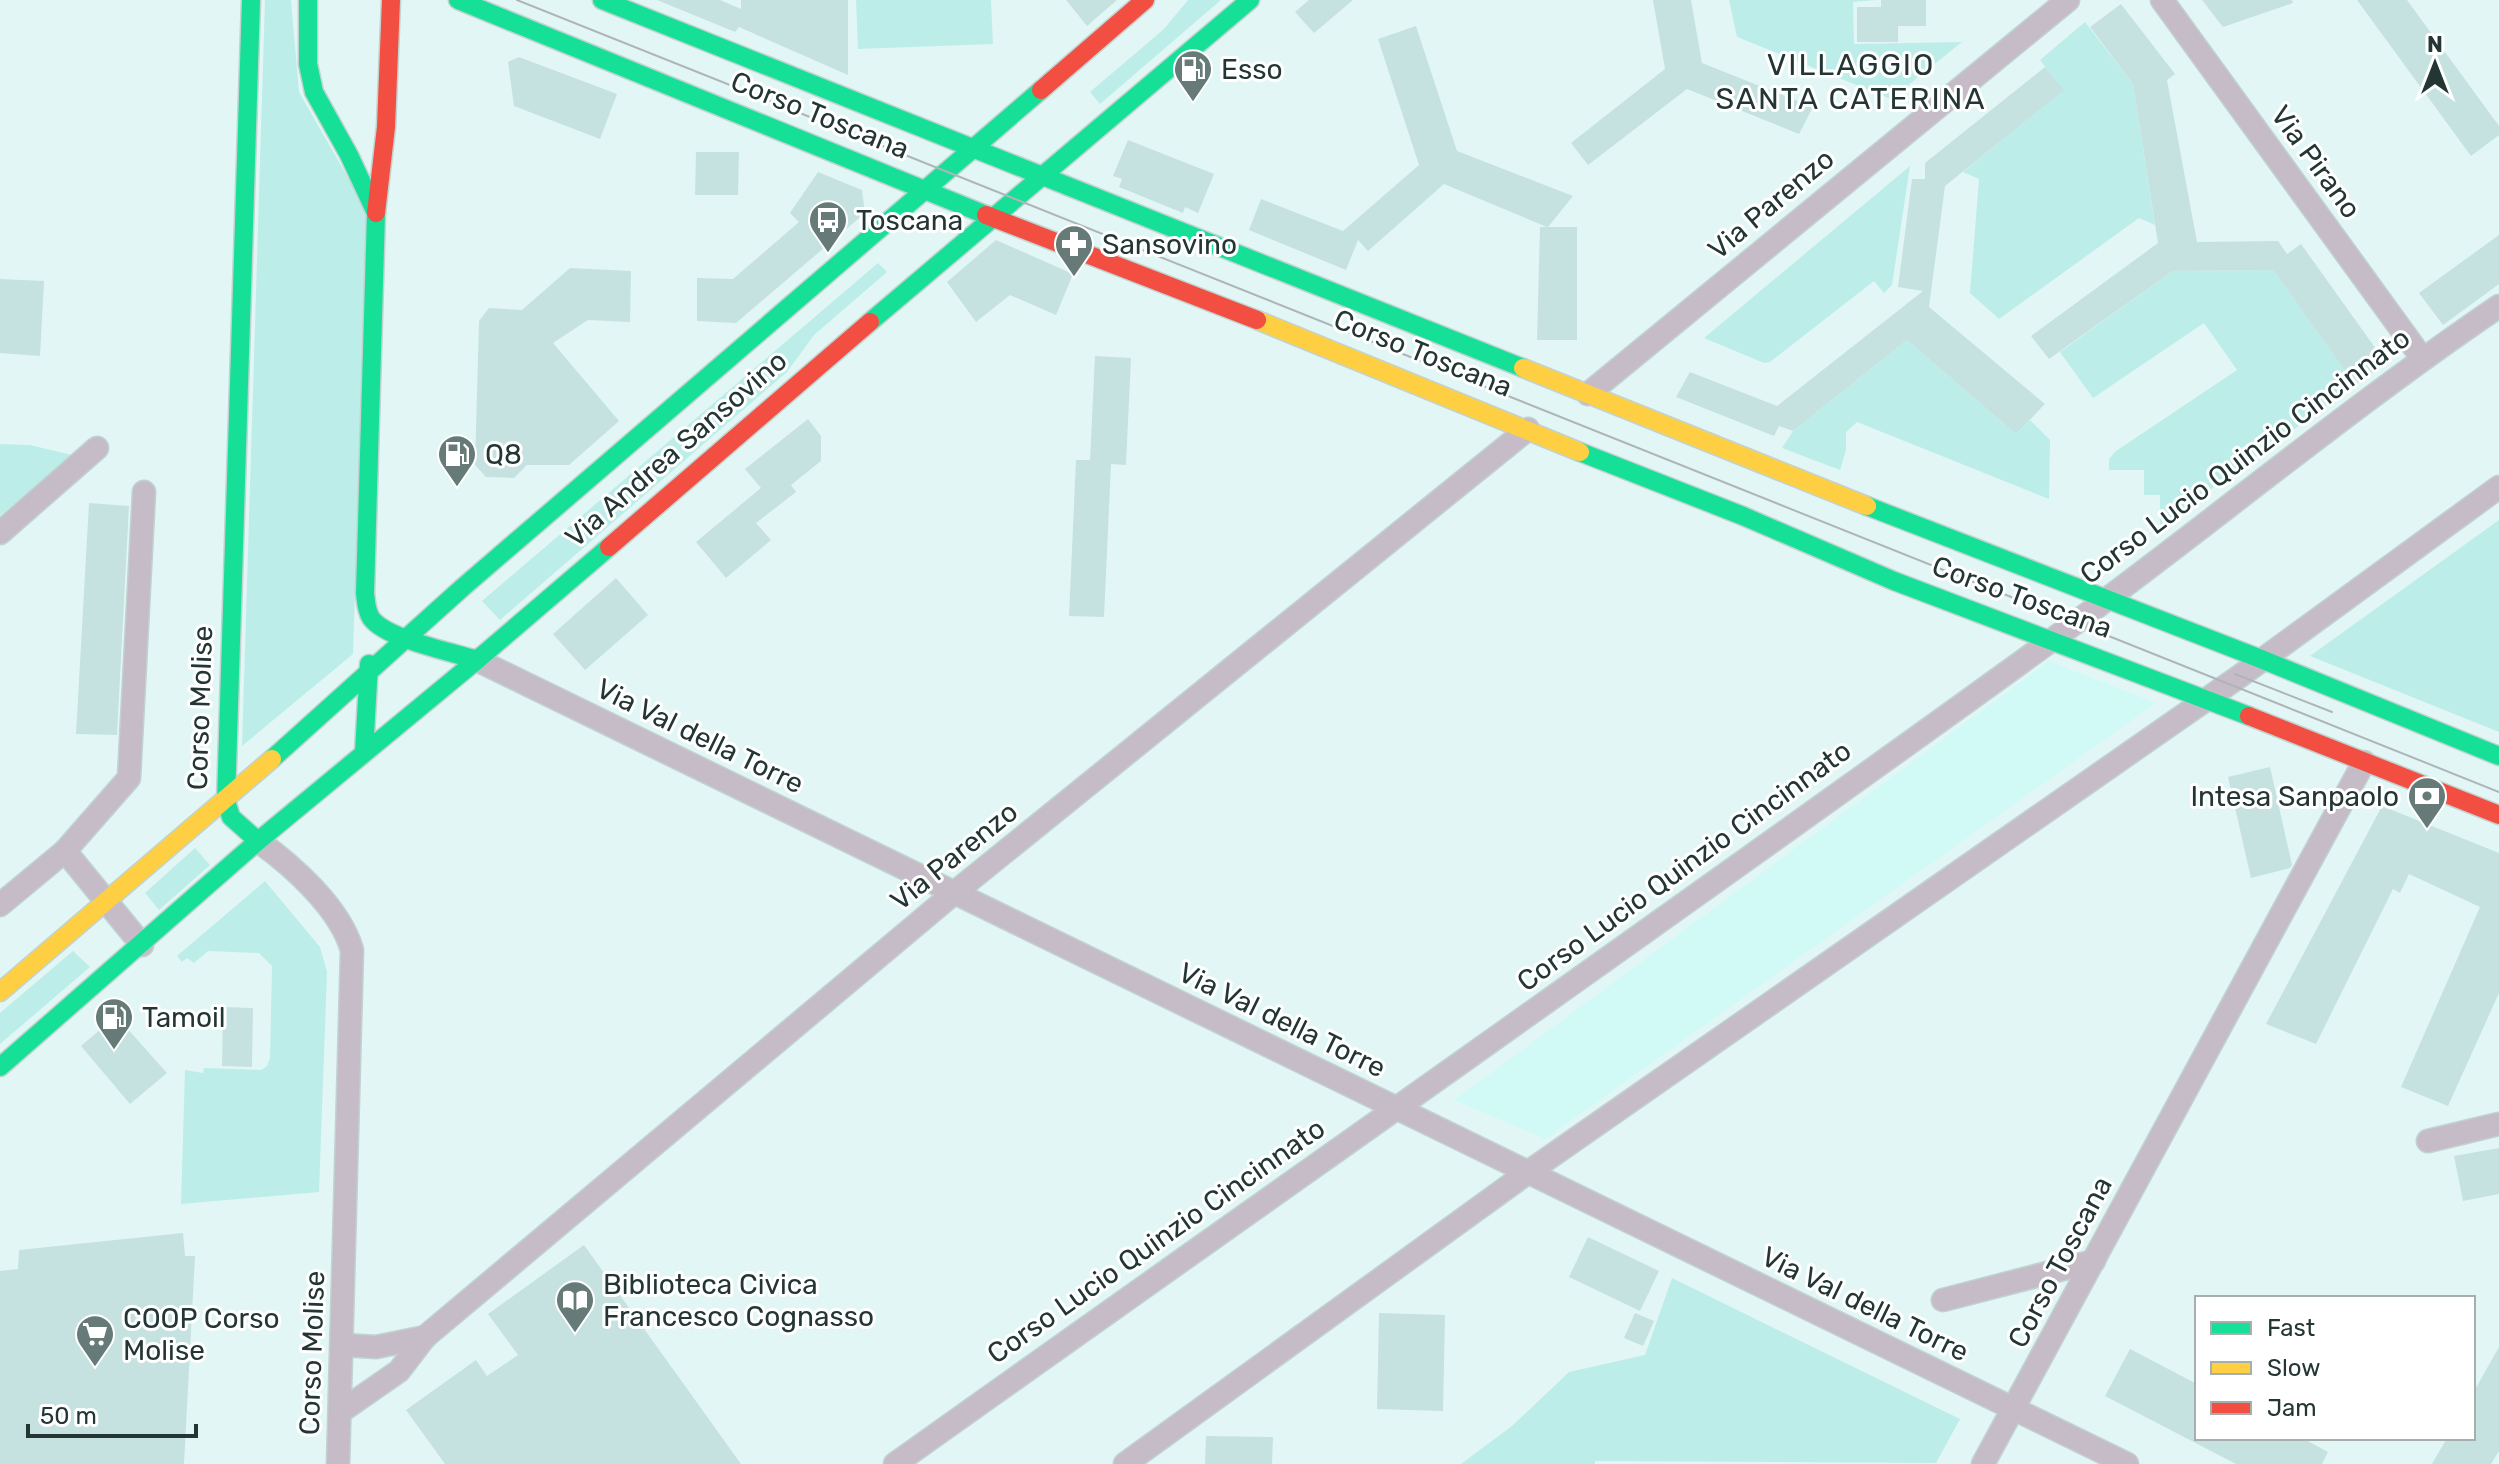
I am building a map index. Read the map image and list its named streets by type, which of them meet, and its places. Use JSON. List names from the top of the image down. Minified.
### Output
{"streets":{"street":["Corso Toscana","Via Pirano","Via Parenzo","Via Andrea Sansovino","Corso Lucio Quinzio Cincinnato","Corso Molise","Via Val della Torre"]},"crossings":[["Corso Toscana","Via Parenzo"],["Corso Toscana","Via Andrea Sansovino"],["Corso Toscana","Corso Lucio Quinzio Cincinnato"],["Corso Toscana","Via Val della Torre"],["Via Pirano","Corso Lucio Quinzio Cincinnato"],["Via Parenzo","Corso Molise"],["Via Parenzo","Via Val della Torre"],["Via Andrea Sansovino","Corso Molise"],["Via Andrea Sansovino","Via Val della Torre"],["Corso Lucio Quinzio Cincinnato","Via Val della Torre"]],"districts":["VILLAGGIO SANTA CATERINA"],"places":{"fuel station":["Esso","Q8","Tamoil"],"bus stop":["Toscana"],"pharmacy":["Sansovino"],"bank":["Intesa Sanpaolo"],"library":["Biblioteca Civica Francesco Cognasso"],"supermarket":["COOP Corso Molise"]},"legend":["Fast","Slow","Jam"],"scale_bar":"50 m","north":"top"}
